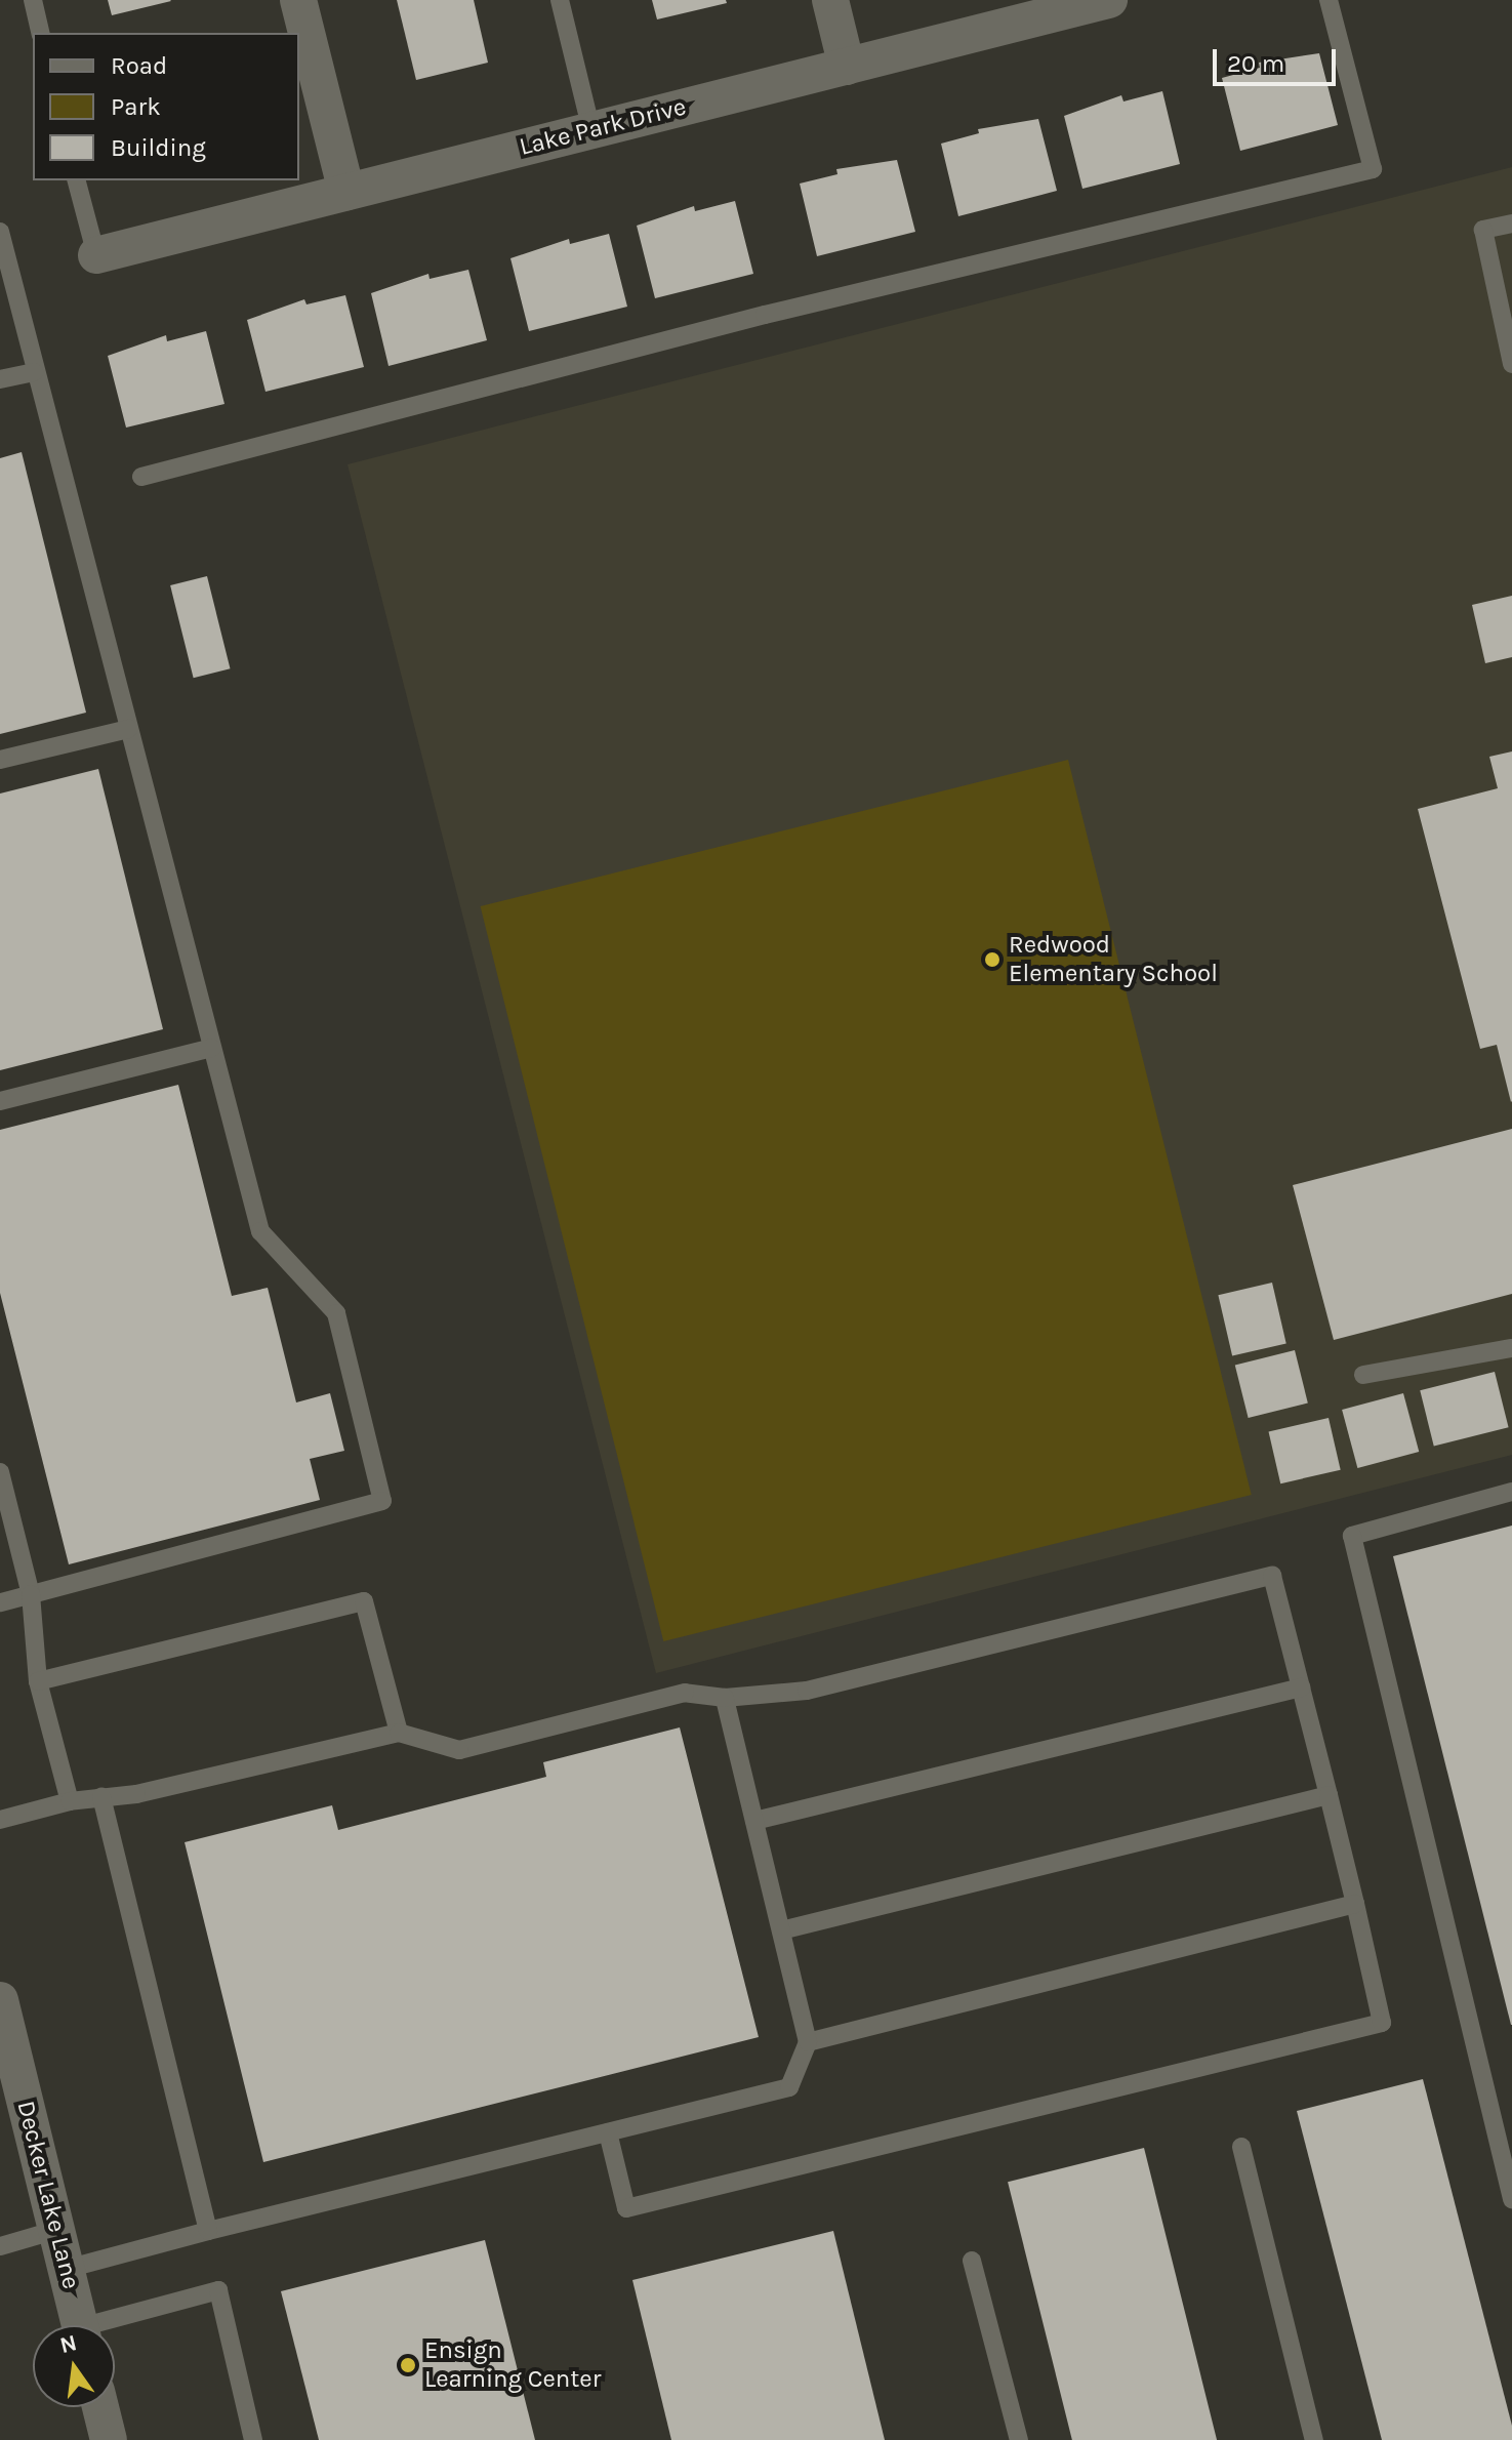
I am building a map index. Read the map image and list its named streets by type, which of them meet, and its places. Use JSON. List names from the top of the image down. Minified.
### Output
{"streets":{"street":["Lake Park Drive","Decker Lake Lane"]},"places":["Redwood Elementary School","Ensign Learning Center"],"legend":["Road","Park","Building"],"scale_bar":"20 m","north":"top"}
